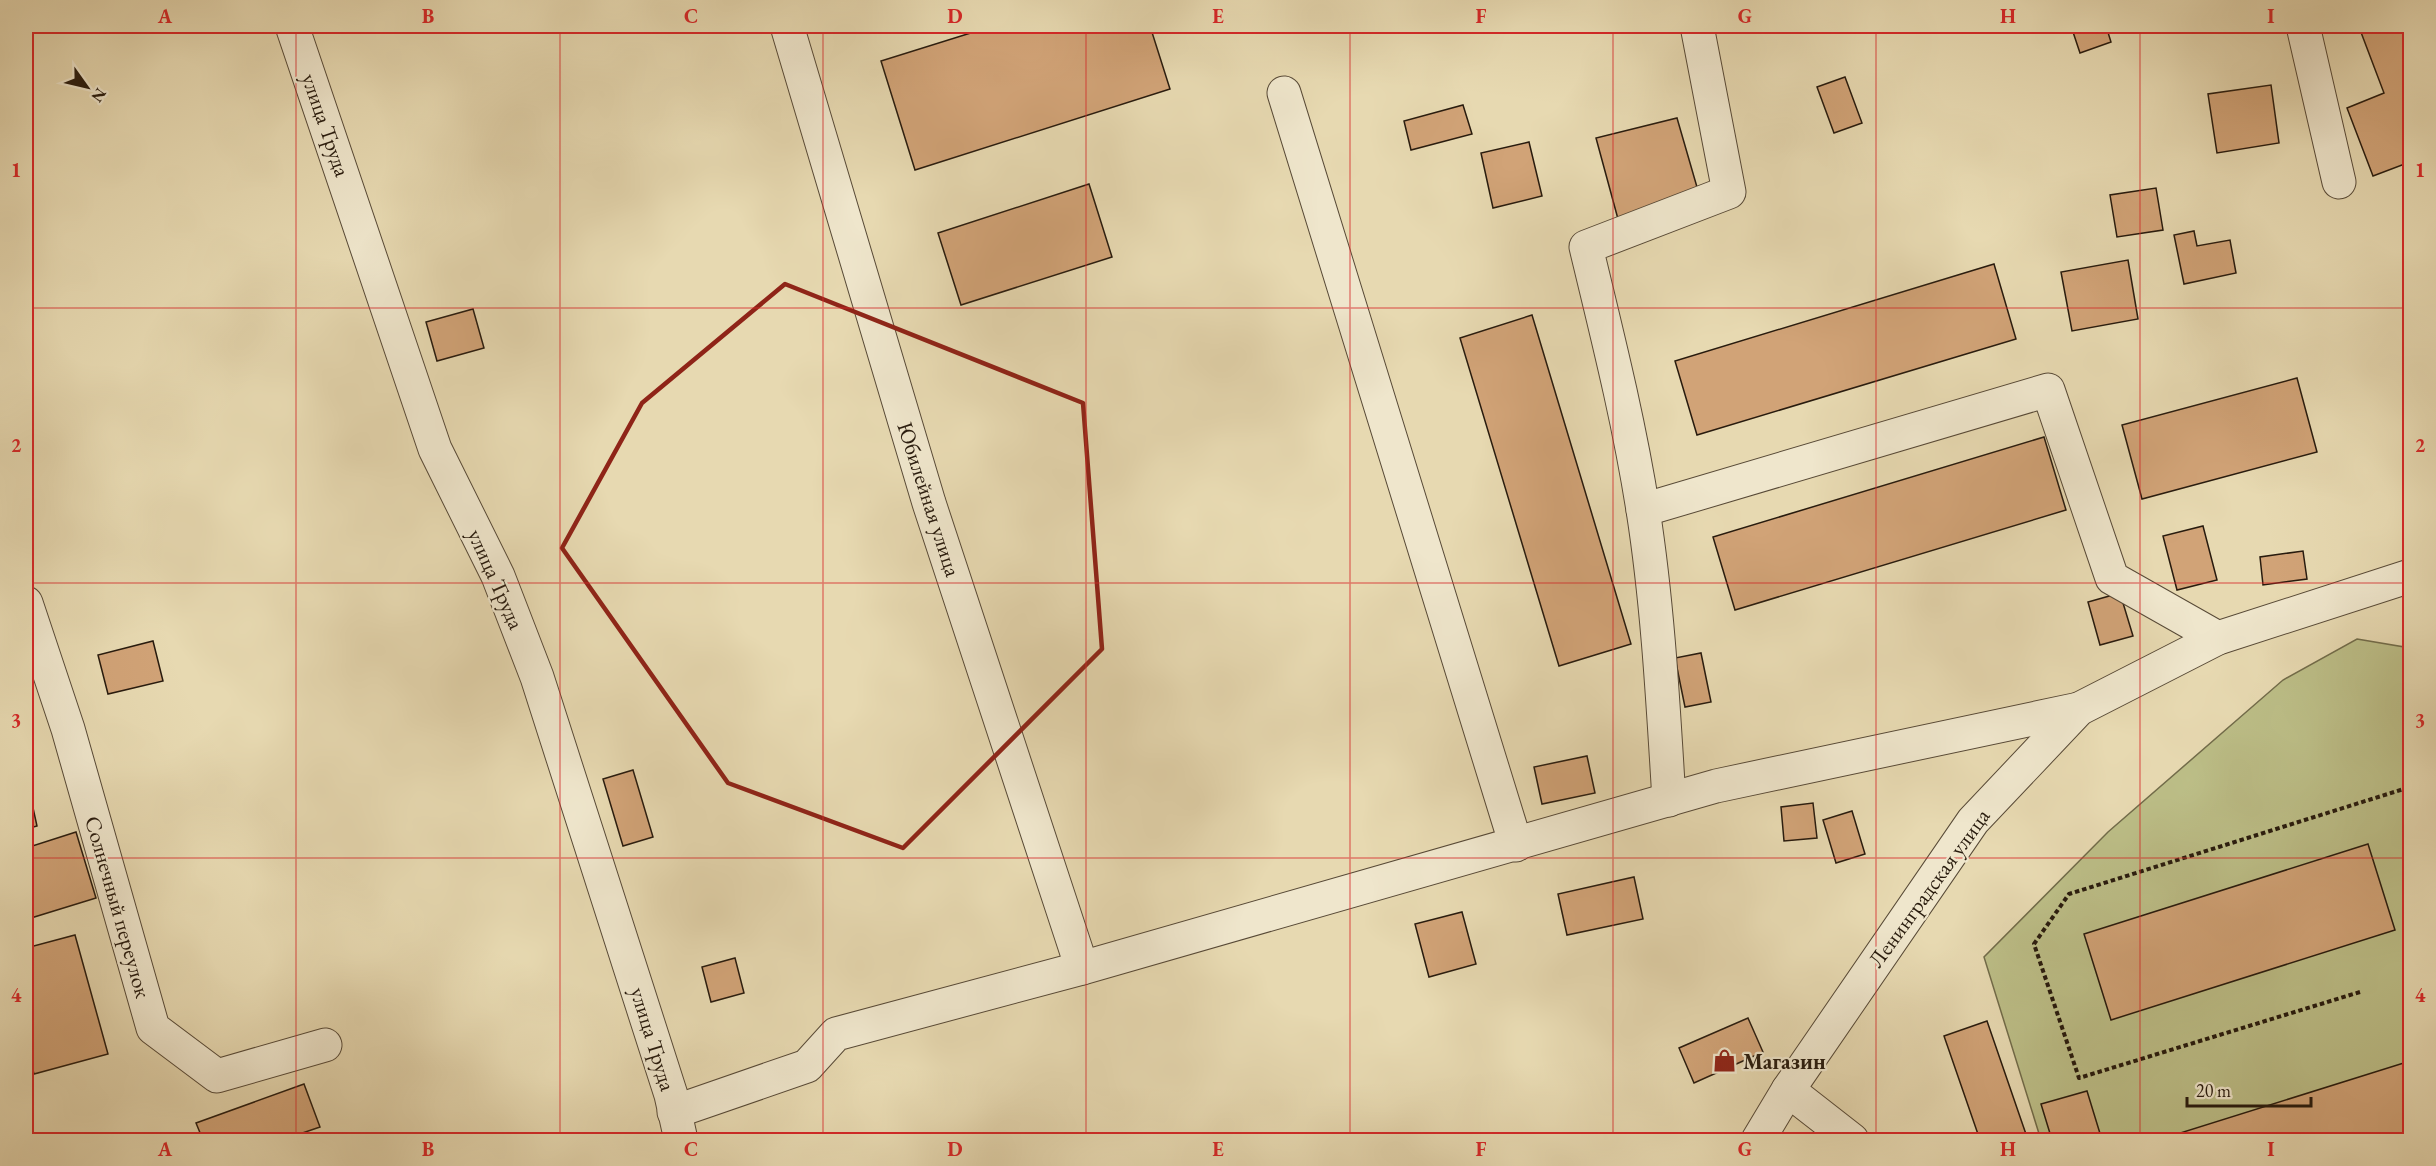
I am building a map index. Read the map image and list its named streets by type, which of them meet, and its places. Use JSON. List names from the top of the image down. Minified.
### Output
{"streets":{"street":["улица Труда","Юбилейная улица","Ленинградская улица","Солнечный переулок"]},"places":{"shop":["Магазин"]},"scale_bar":"20 m","north":"bottom right","grid":{"columns":["A","B","C","D","E","F","G","H","I"],"rows":["1","2","3","4"]}}
